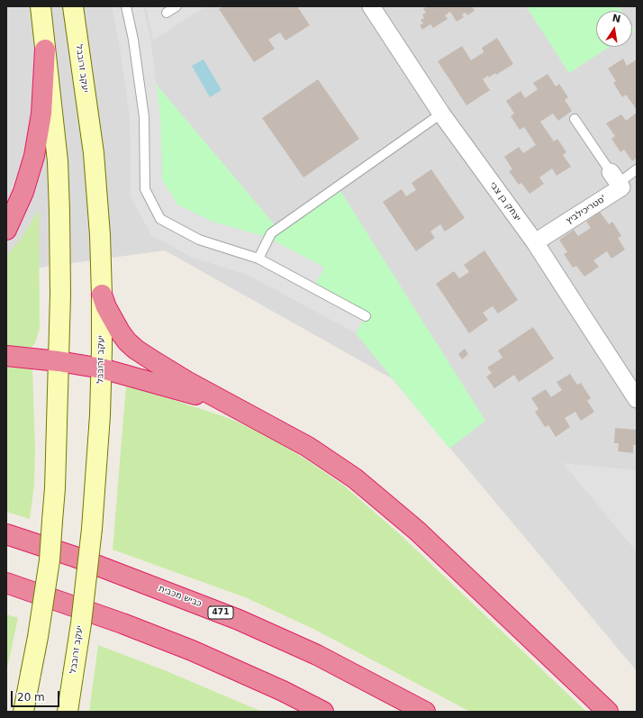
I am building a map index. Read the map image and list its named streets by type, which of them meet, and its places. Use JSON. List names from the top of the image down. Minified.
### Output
{"streets":{"highway":["כביש מכבית","471"],"main road":["יעקב זרובבל"],"street":["יצחק בן צבי","סטריכילביץ'"]},"crossings":[["יצחק בן צבי","סטריכילביץ'"]],"scale_bar":"20 m","north":"top"}
